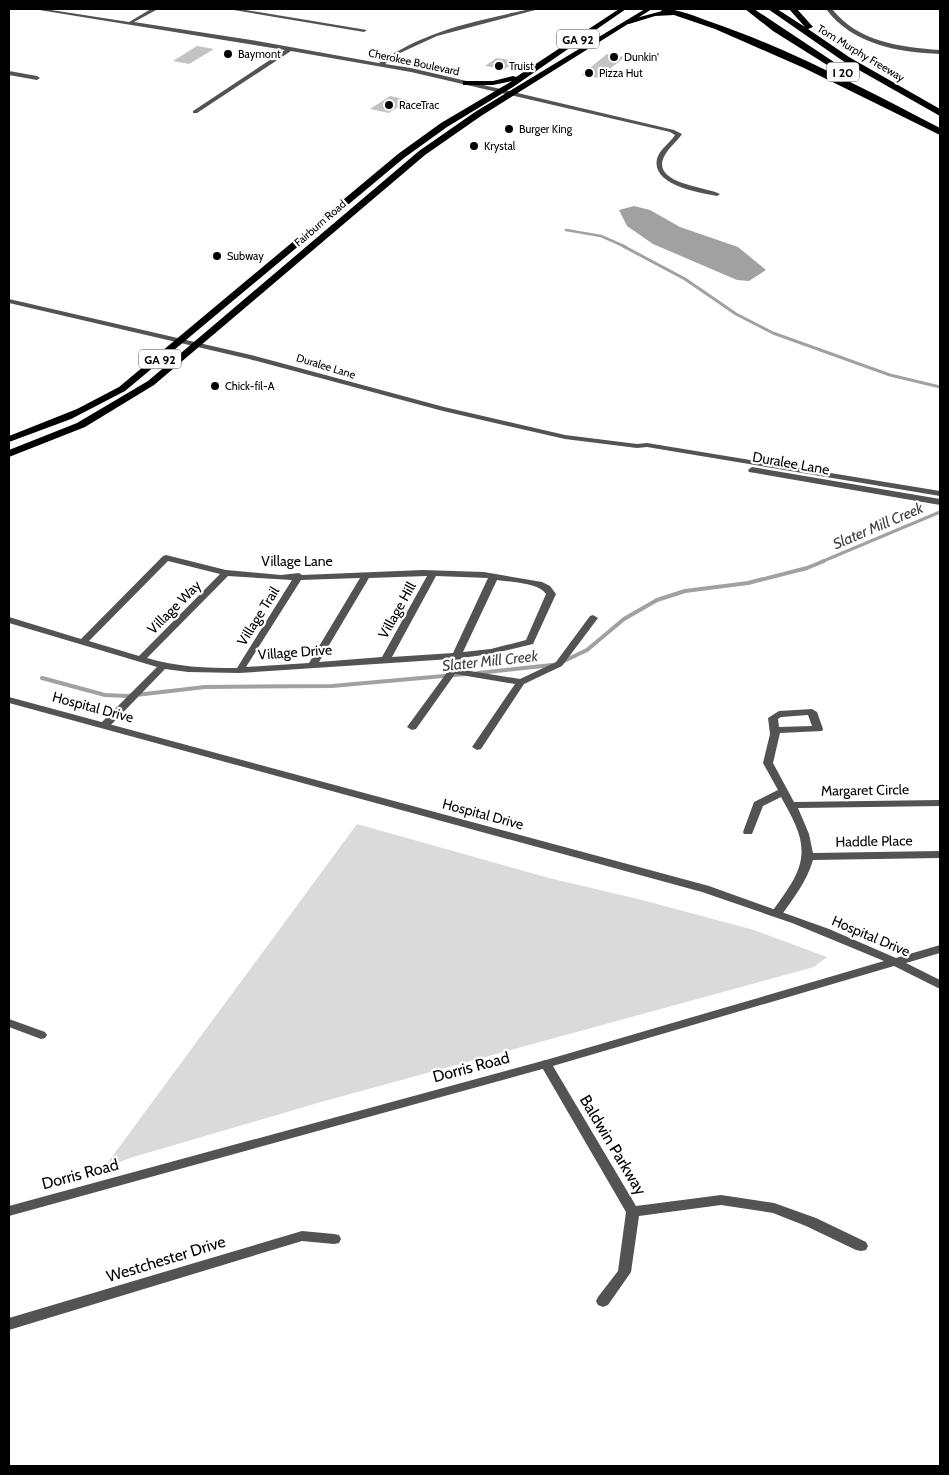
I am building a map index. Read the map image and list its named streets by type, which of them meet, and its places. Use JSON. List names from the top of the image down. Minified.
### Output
{"streets":{"highway":["Tom Murphy Freeway","I 20"],"main road":["GA 92","Fairburn Road"],"street":["Cherokee Boulevard","Duralee Lane","Village Lane","Village Way","Village Hill","Village Trail","Village Drive","Hospital Drive","Margaret Circle","Haddle Place","Dorris Road","Baldwin Parkway","Westchester Drive"]},"crossings":[["Cherokee Boulevard","Fairburn Road"],["Fairburn Road","Duralee Lane"],["Village Lane","Village Way"],["Village Lane","Village Hill"],["Village Lane","Village Trail"],["Village Lane","Village Drive"],["Village Way","Village Drive"],["Village Hill","Village Drive"],["Village Trail","Village Drive"],["Hospital Drive","Dorris Road"],["Dorris Road","Baldwin Parkway"]],"water":["Slater Mill Creek"],"places":["Baymont","Dunkin'","Truist","Pizza Hut","RaceTrac","Burger King","Krystal","Subway","Chick-fil-A"]}
